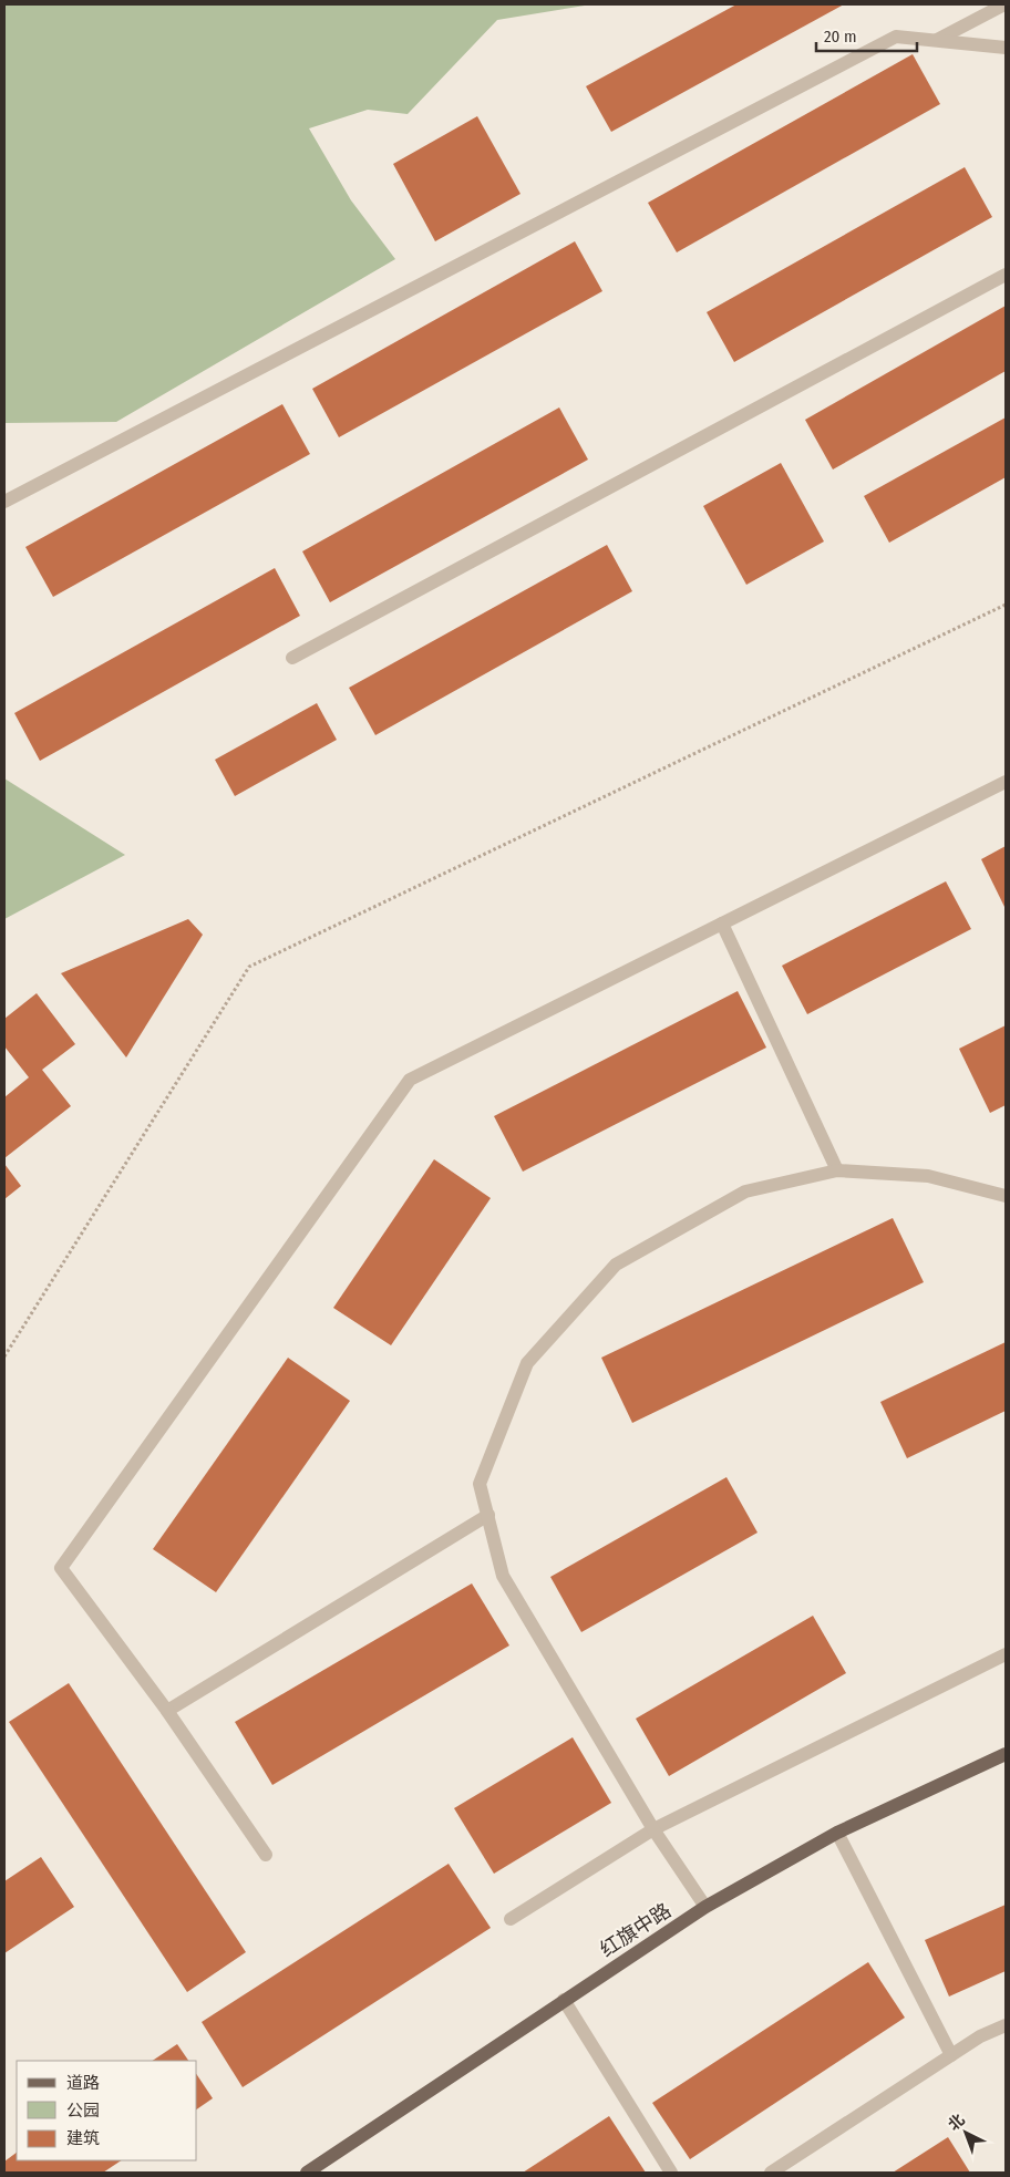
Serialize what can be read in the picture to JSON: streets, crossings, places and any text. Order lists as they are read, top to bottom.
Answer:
{
  "streets": {
    "main road": ["红旗中路"]
  },
  "legend": ["道路", "公园", "建筑"],
  "scale_bar": "20 m",
  "north": "top left"
}
